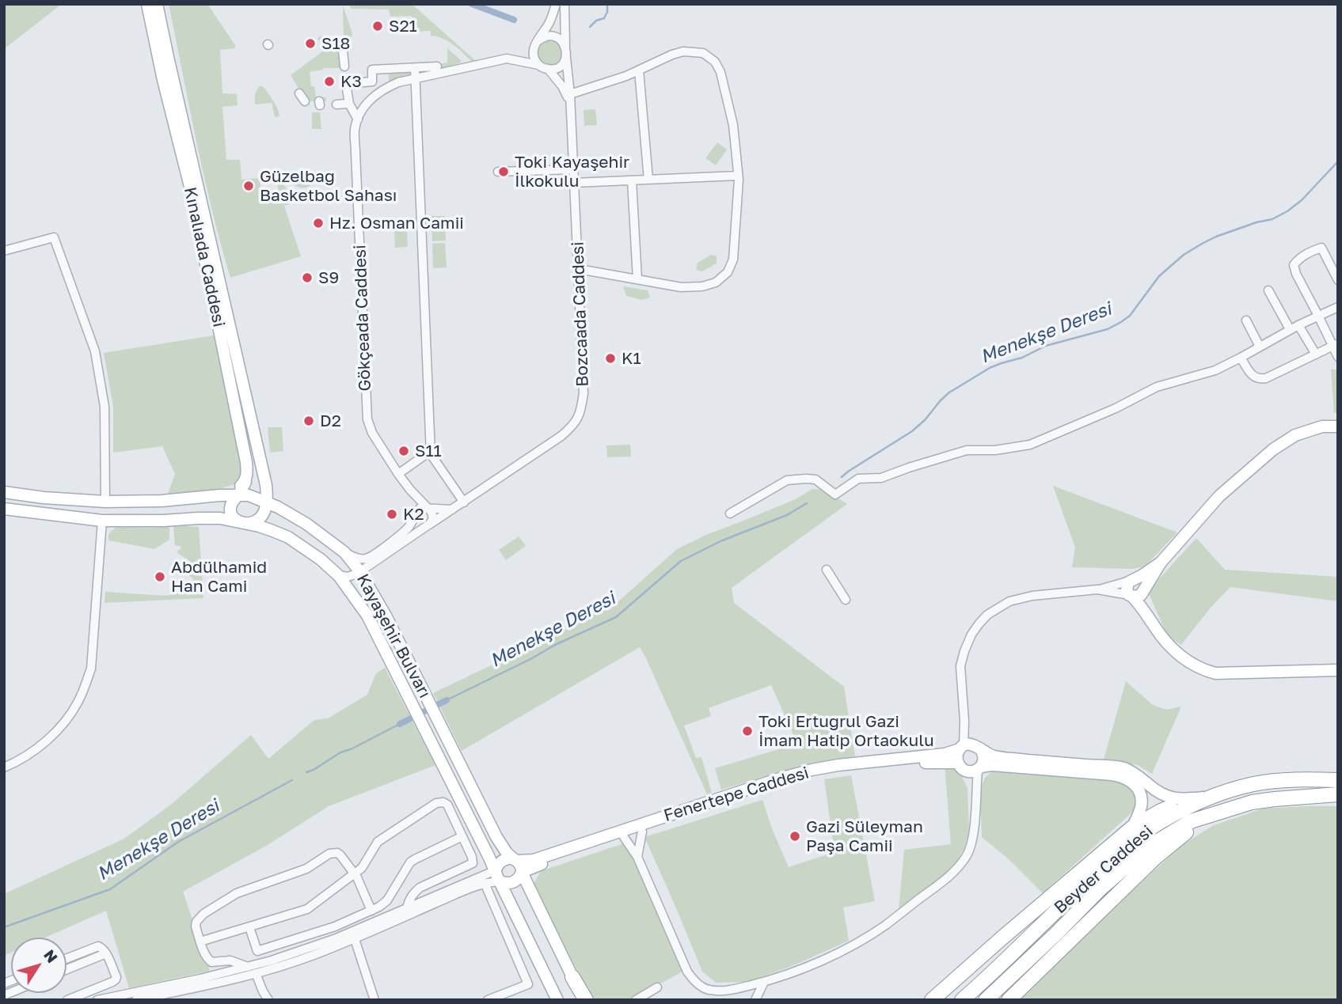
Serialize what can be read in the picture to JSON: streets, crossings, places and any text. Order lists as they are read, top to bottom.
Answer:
{
  "streets": {
    "highway": ["Beyder Caddesi"],
    "main road": ["Kınalıada Caddesi", "Kayaşehir Bulvarı", "Fenertepe Caddesi"],
    "street": ["Bozcaada Caddesi", "Gökçeada Caddesi"]
  },
  "crossings": [
    ["Kınalıada Caddesi", "Kayaşehir Bulvarı"],
    ["Bozcaada Caddesi", "Gökçeada Caddesi"],
    ["Bozcaada Caddesi", "Kayaşehir Bulvarı"],
    ["Kayaşehir Bulvarı", "Fenertepe Caddesi"]
  ],
  "water": ["Menekşe Deresi"],
  "places": [
    "S21",
    "S18",
    "K3",
    "Toki Kayaşehir İlkokulu",
    "Güzelbağ Basketbol Sahası",
    "Hz. Osman Camii",
    "S9",
    "K1",
    "D2",
    "S11",
    "K2",
    "Abdülhamid Han Cami",
    "Toki Ertuğrul Gazi İmam Hatip Ortaokulu",
    "Gazi Süleyman Paşa Camii"
  ],
  "north": "top right"
}
